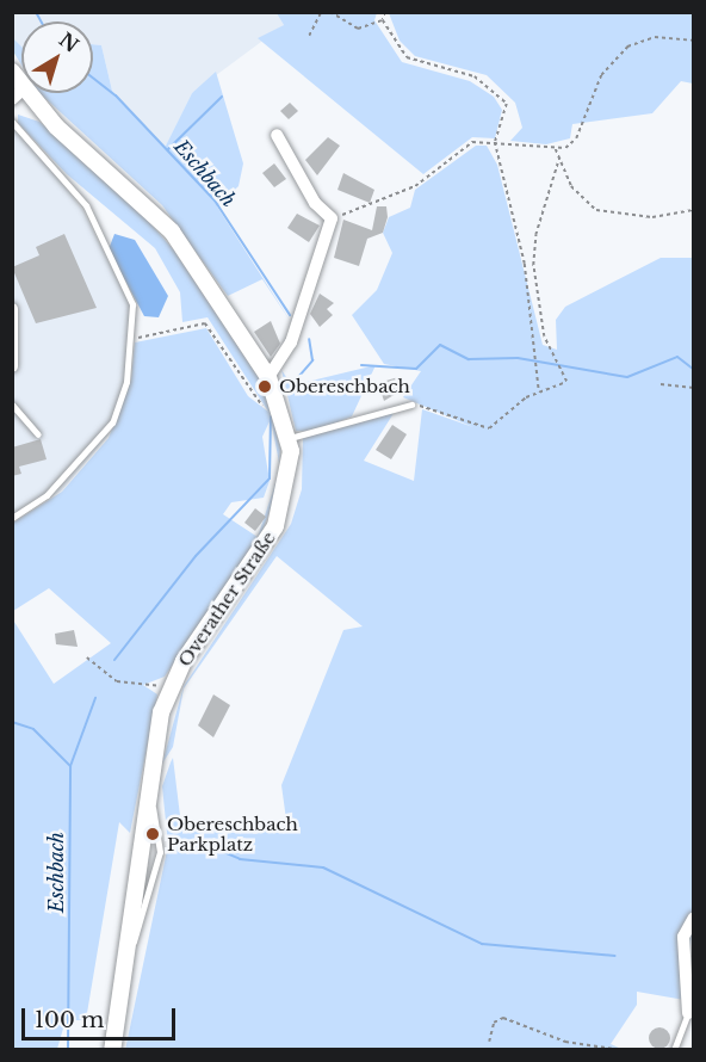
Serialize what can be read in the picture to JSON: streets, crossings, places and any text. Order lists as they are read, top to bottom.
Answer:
{
  "streets": {
    "main road": ["Overather Straße"]
  },
  "water": ["Eschbach"],
  "places": ["Obereschbach", "Obereschbach Parkplatz"],
  "scale_bar": "100 m",
  "north": "top right"
}
